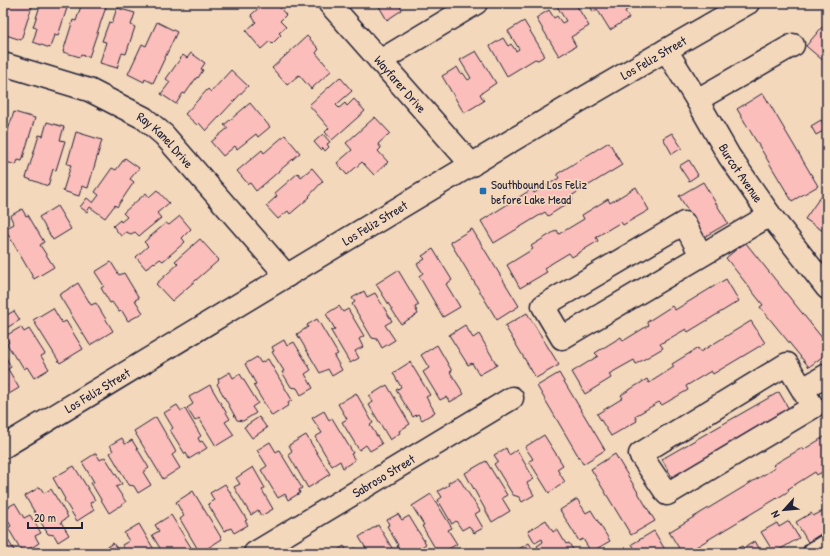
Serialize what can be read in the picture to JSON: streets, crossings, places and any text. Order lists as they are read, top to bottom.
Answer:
{
  "streets": {
    "street": [
      "Los Feliz Street",
      "Wayfarer Drive",
      "Ray Kanel Drive",
      "Burcot Avenue",
      "Sabroso Street"
    ]
  },
  "crossings": [
    ["Los Feliz Street", "Wayfarer Drive"],
    ["Los Feliz Street", "Ray Kanel Drive"],
    ["Los Feliz Street", "Burcot Avenue"]
  ],
  "places": {
    "transit": ["Southbound Los Feliz before Lake Mead"]
  },
  "scale_bar": "20 m",
  "north": "bottom left"
}
